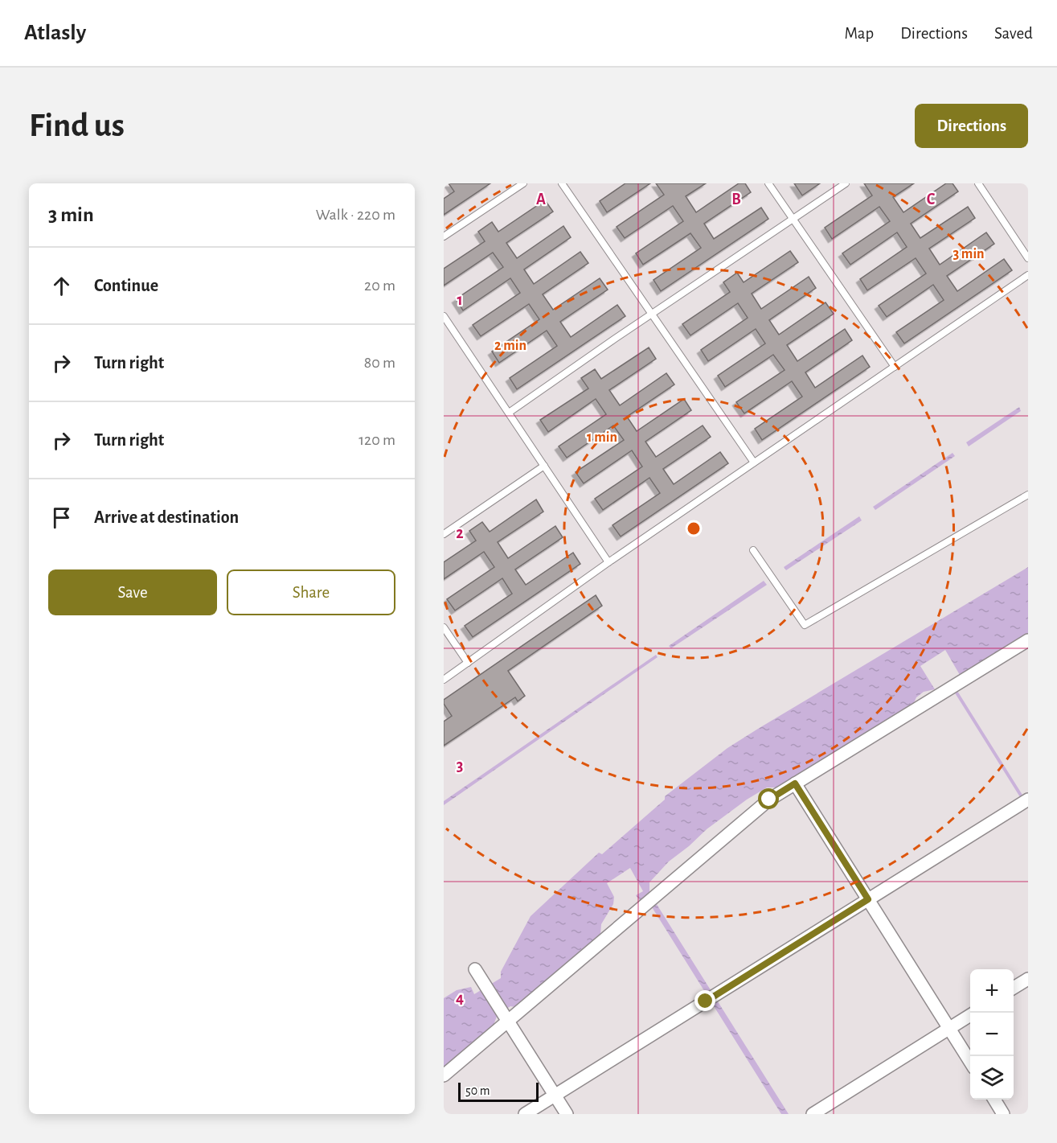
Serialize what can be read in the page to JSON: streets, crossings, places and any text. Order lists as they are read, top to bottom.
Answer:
{
  "scale_bar": "50 m",
  "page": {
    "header": "Atlasly",
    "nav": ["Map", "Directions", "Saved"],
    "buttons": [
      "Directions",
      ["Save", "Share"]
    ],
    "title": "Find us",
    "heading": ["3 min", "Walk · 220 m"],
    "list": [
      ["Continue", "20 m"],
      ["Turn right", "80 m"],
      ["Turn right", "120 m"],
      "Arrive at destination"
    ],
    "map_buttons": ["+", "−"],
    "scale": "50 m"
  },
  "grid": {
    "columns": ["A", "B", "C"],
    "rows": [
      "1",
      "2",
      "3",
      "4"
    ]
  },
  "rings": ["3 min", "2 min", "1 min"]
}
